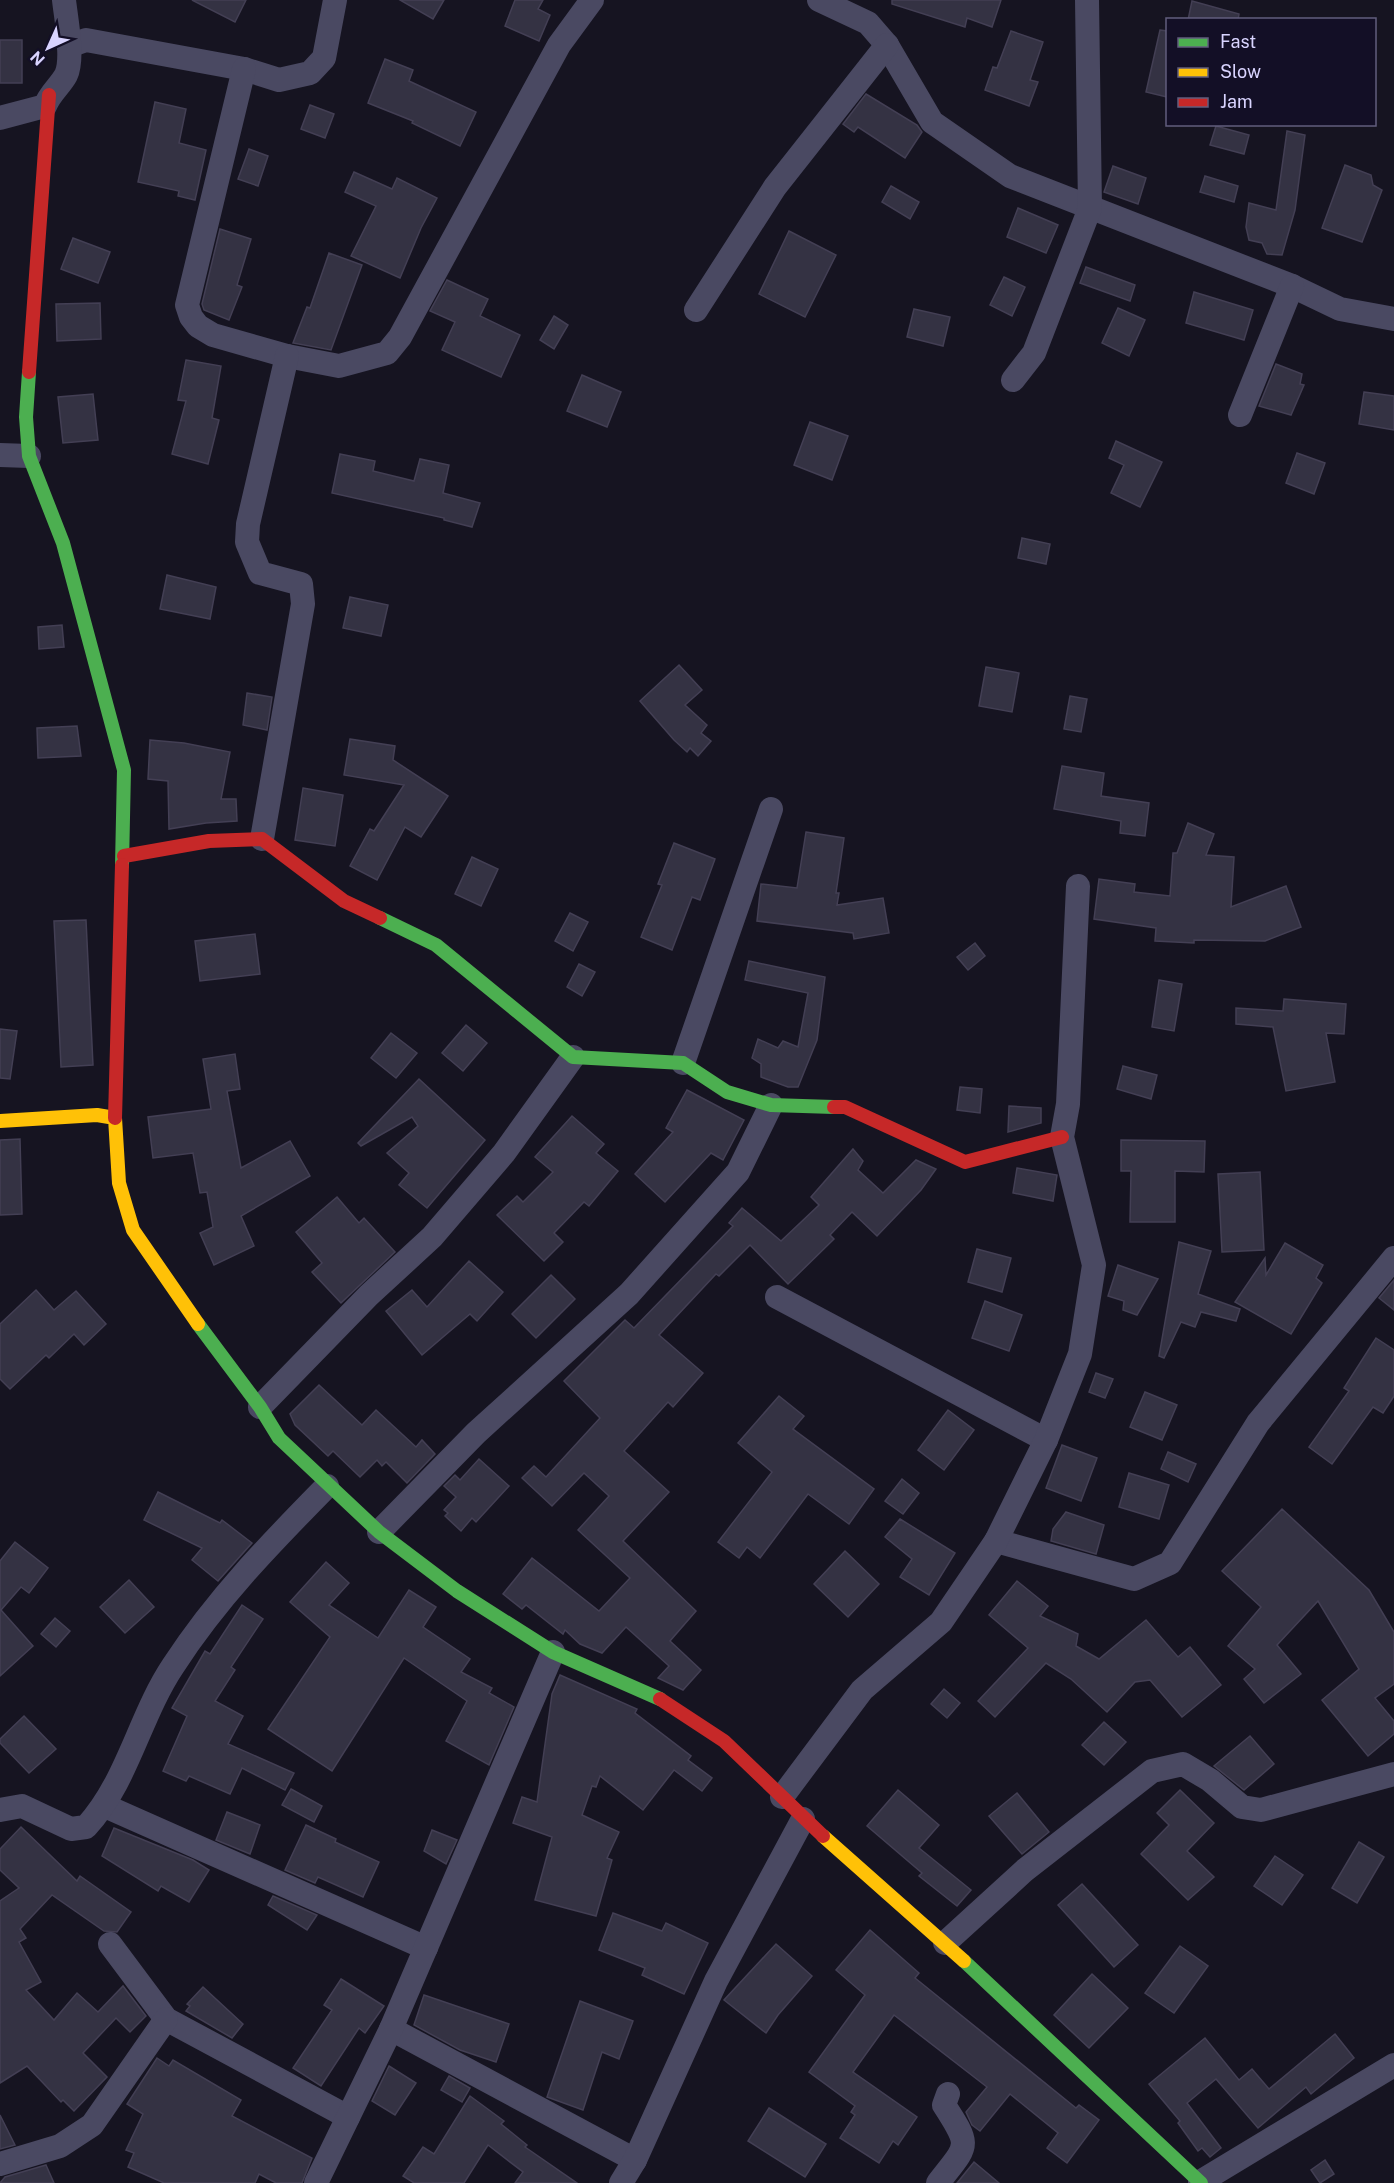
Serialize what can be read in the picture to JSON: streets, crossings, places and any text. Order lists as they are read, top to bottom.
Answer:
{
  "legend": ["Fast", "Slow", "Jam"],
  "north": "bottom left"
}
